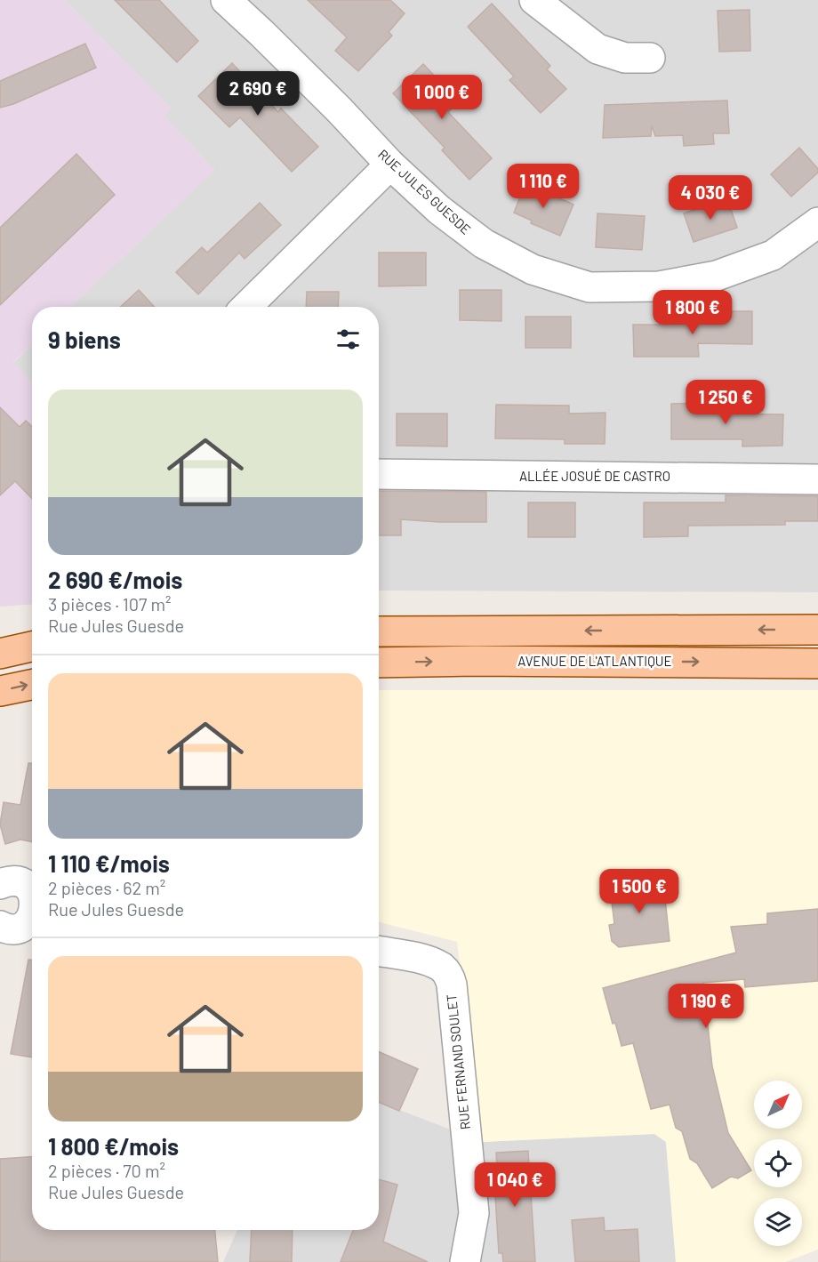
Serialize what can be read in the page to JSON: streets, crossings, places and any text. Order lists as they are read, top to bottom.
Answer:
{
  "streets": {
    "main road": ["AVENUE DE L'ATLANTIQUE"],
    "street": ["RUE JULES GUESDE", "ALLÉE JOSUÉ DE CASTRO", "RUE FERNAND SOULET"]
  },
  "north": "top right",
  "page": {
    "price": [
      "2 690 €",
      "1 000 €",
      "1 110 €",
      "4 030 €",
      "1 800 €",
      "1 250 €",
      "1 500 €",
      "1 190 €",
      "1 040 €"
    ],
    "heading": "9 biens",
    "list": [
      {
        "name": "2 690 €/mois",
        "note": "3 pièces · 107 m² · Rue Jules Guesde"
      },
      {
        "name": "1 110 €/mois",
        "note": "2 pièces · 62 m² · Rue Jules Guesde"
      },
      {
        "name": "1 800 €/mois",
        "note": "2 pièces · 70 m² · Rue Jules Guesde"
      }
    ]
  }
}
